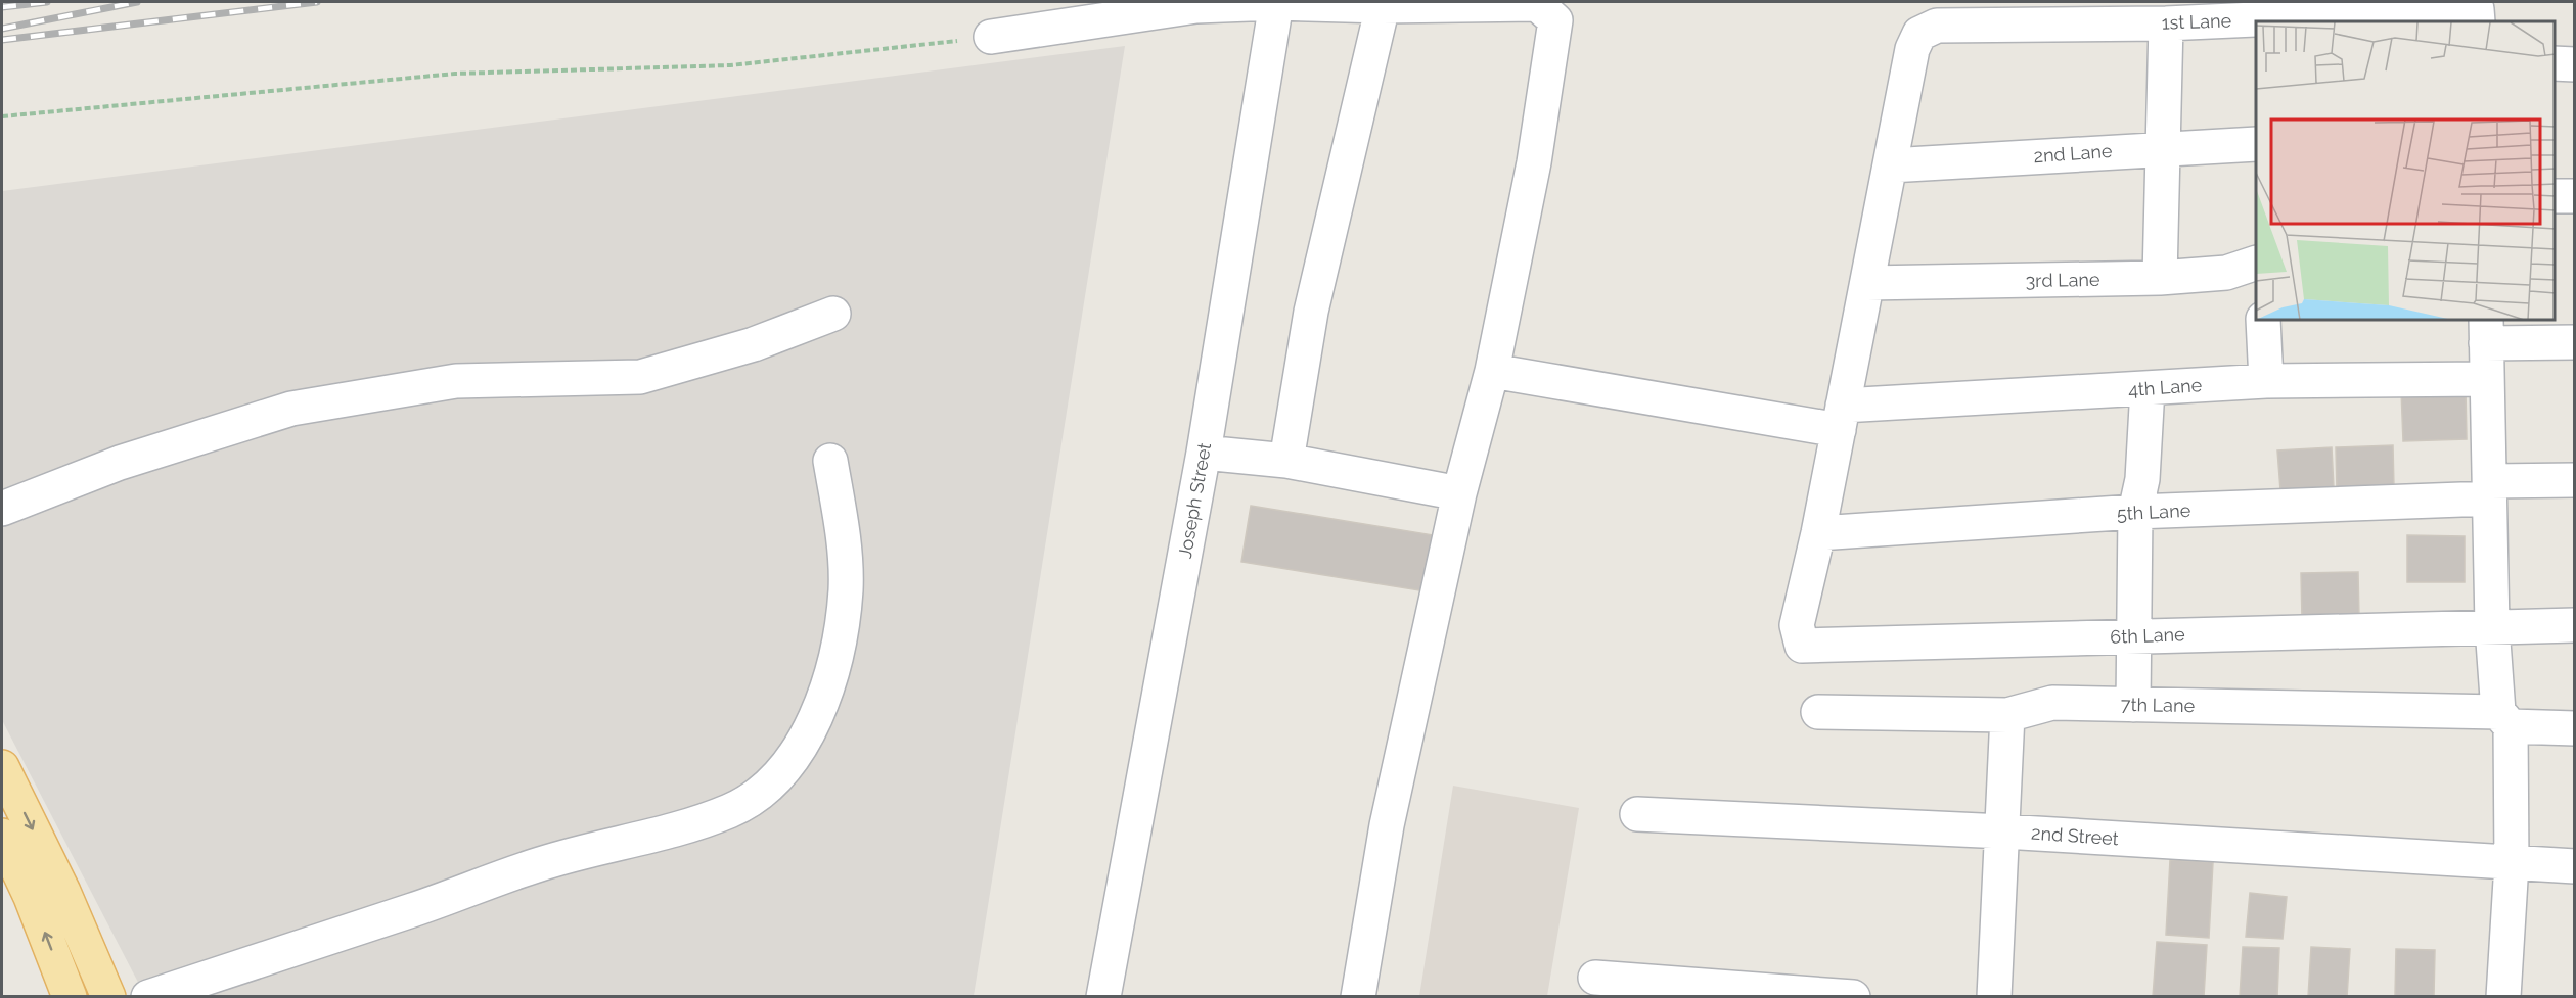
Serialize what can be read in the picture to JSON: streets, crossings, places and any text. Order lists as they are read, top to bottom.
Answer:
{
  "streets": {
    "street": [
      "1st Lane",
      "2nd Lane",
      "3rd Lane",
      "4th Lane",
      "Joseph Street",
      "5th Lane",
      "6th Lane",
      "7th Lane",
      "2nd Street"
    ]
  },
  "crossings": [
    ["1st Lane", "2nd Lane"],
    ["5th Lane", "6th Lane"]
  ]
}
